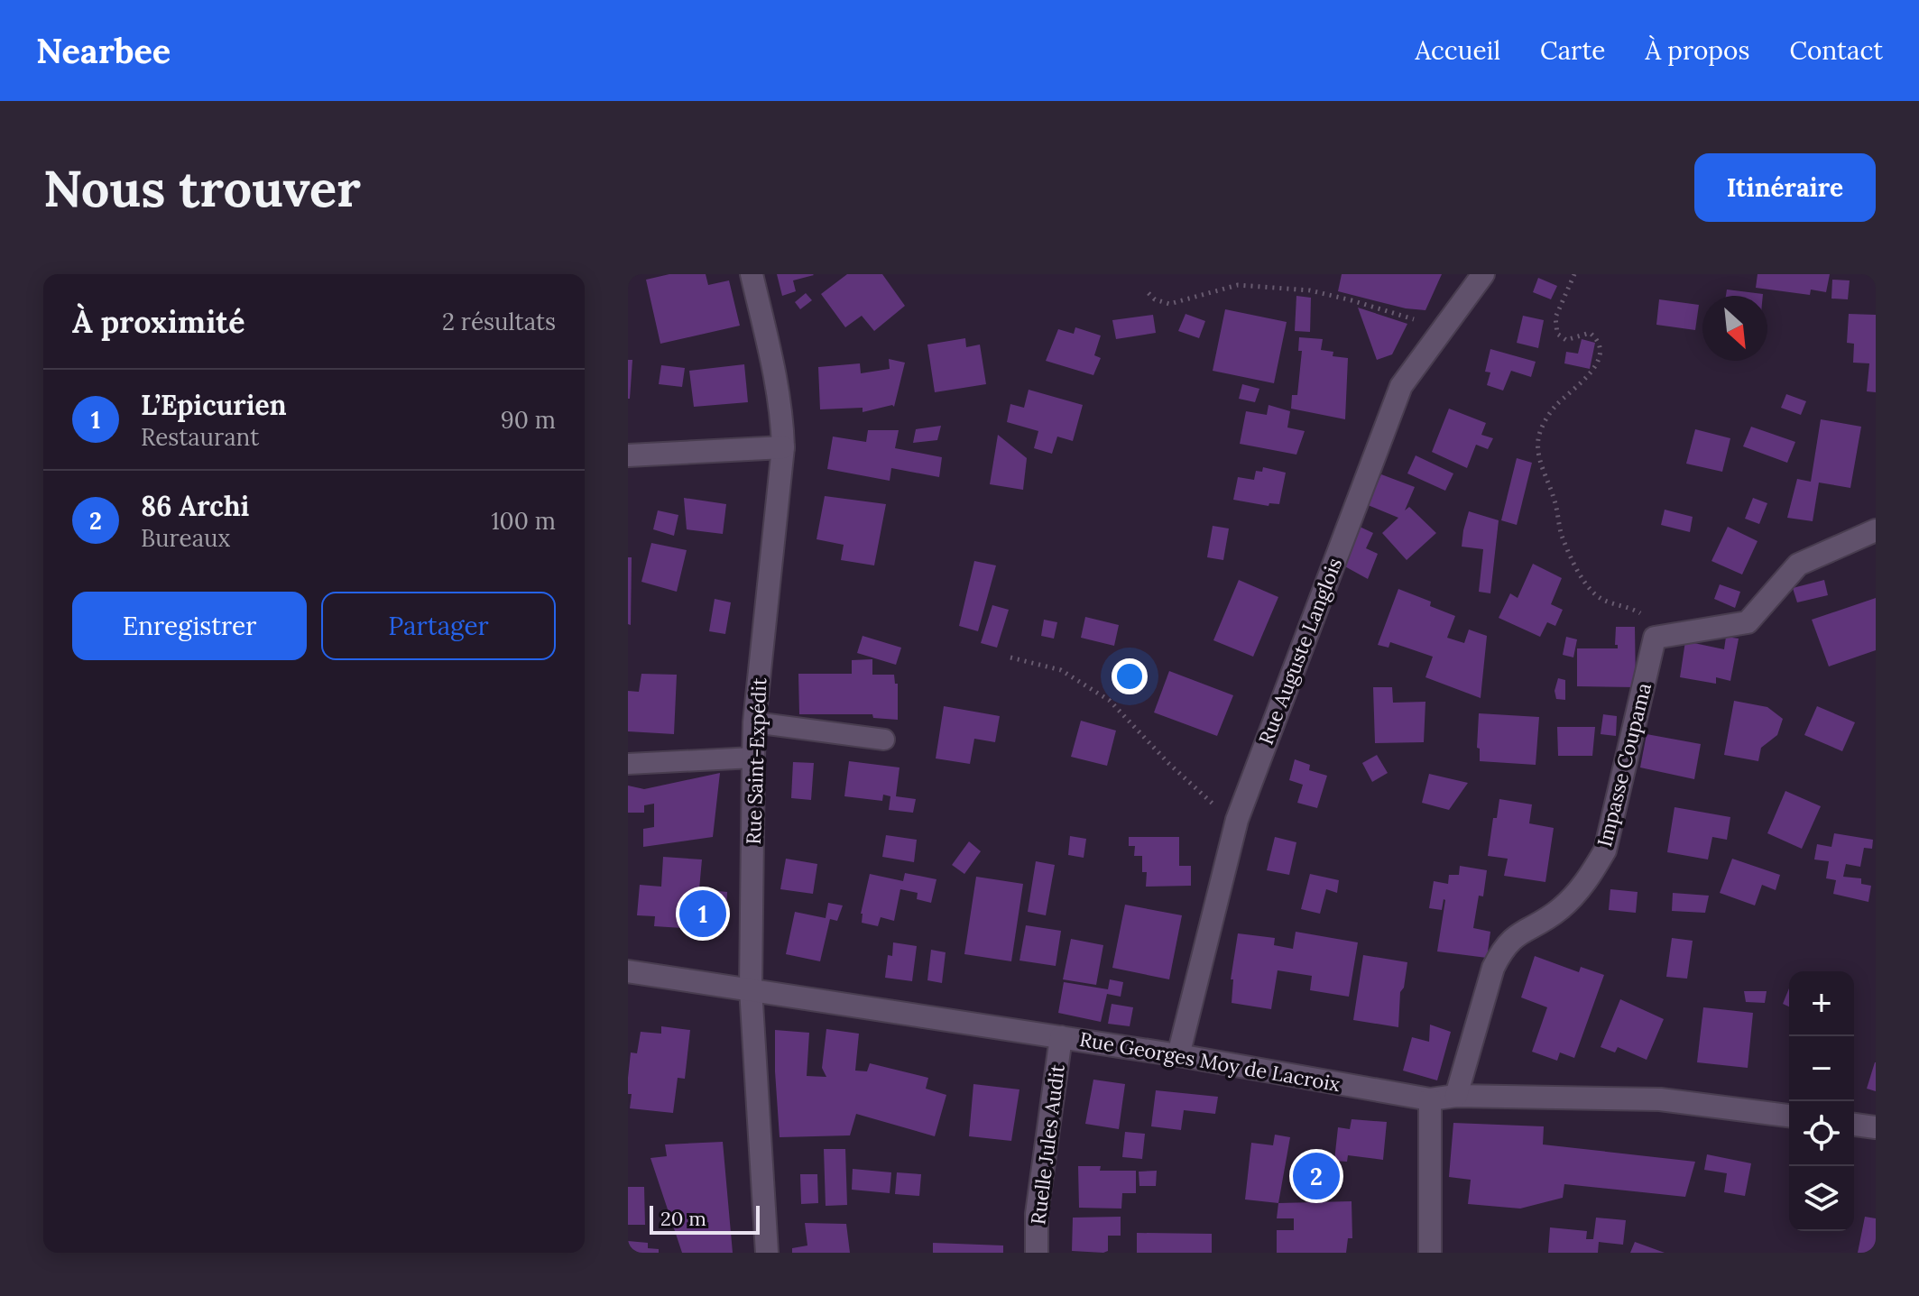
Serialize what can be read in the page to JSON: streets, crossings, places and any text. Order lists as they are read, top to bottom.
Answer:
{
  "streets": {
    "street": [
      "Rue Auguste Langlois",
      "Rue Saint-Expédit",
      "Impasse Coupama",
      "Rue Georges Moy de Lacroix",
      "Ruelle Jules Audit"
    ]
  },
  "crossings": [
    ["Rue Auguste Langlois", "Rue Georges Moy de Lacroix"],
    ["Rue Saint-Expédit", "Rue Georges Moy de Lacroix"],
    ["Impasse Coupama", "Rue Georges Moy de Lacroix"],
    ["Rue Georges Moy de Lacroix", "Ruelle Jules Audit"]
  ],
  "scale_bar": "20 m",
  "north": "bottom right",
  "page": {
    "header": "Nearbee",
    "nav": [
      "Accueil",
      "Carte",
      "À propos",
      "Contact"
    ],
    "buttons": [
      "Itinéraire",
      ["Enregistrer", "Partager"]
    ],
    "title": "Nous trouver",
    "heading": ["À proximité", "2 résultats"],
    "list": [
      {
        "mark": "1",
        "name": "L’Epicurien",
        "note": "Restaurant",
        "value": "90 m"
      },
      {
        "mark": "2",
        "name": "86 Archi",
        "note": "Bureaux",
        "value": "100 m"
      }
    ],
    "pins": ["1", "2"],
    "map_buttons": ["+", "−"],
    "scale": "20 m"
  }
}
